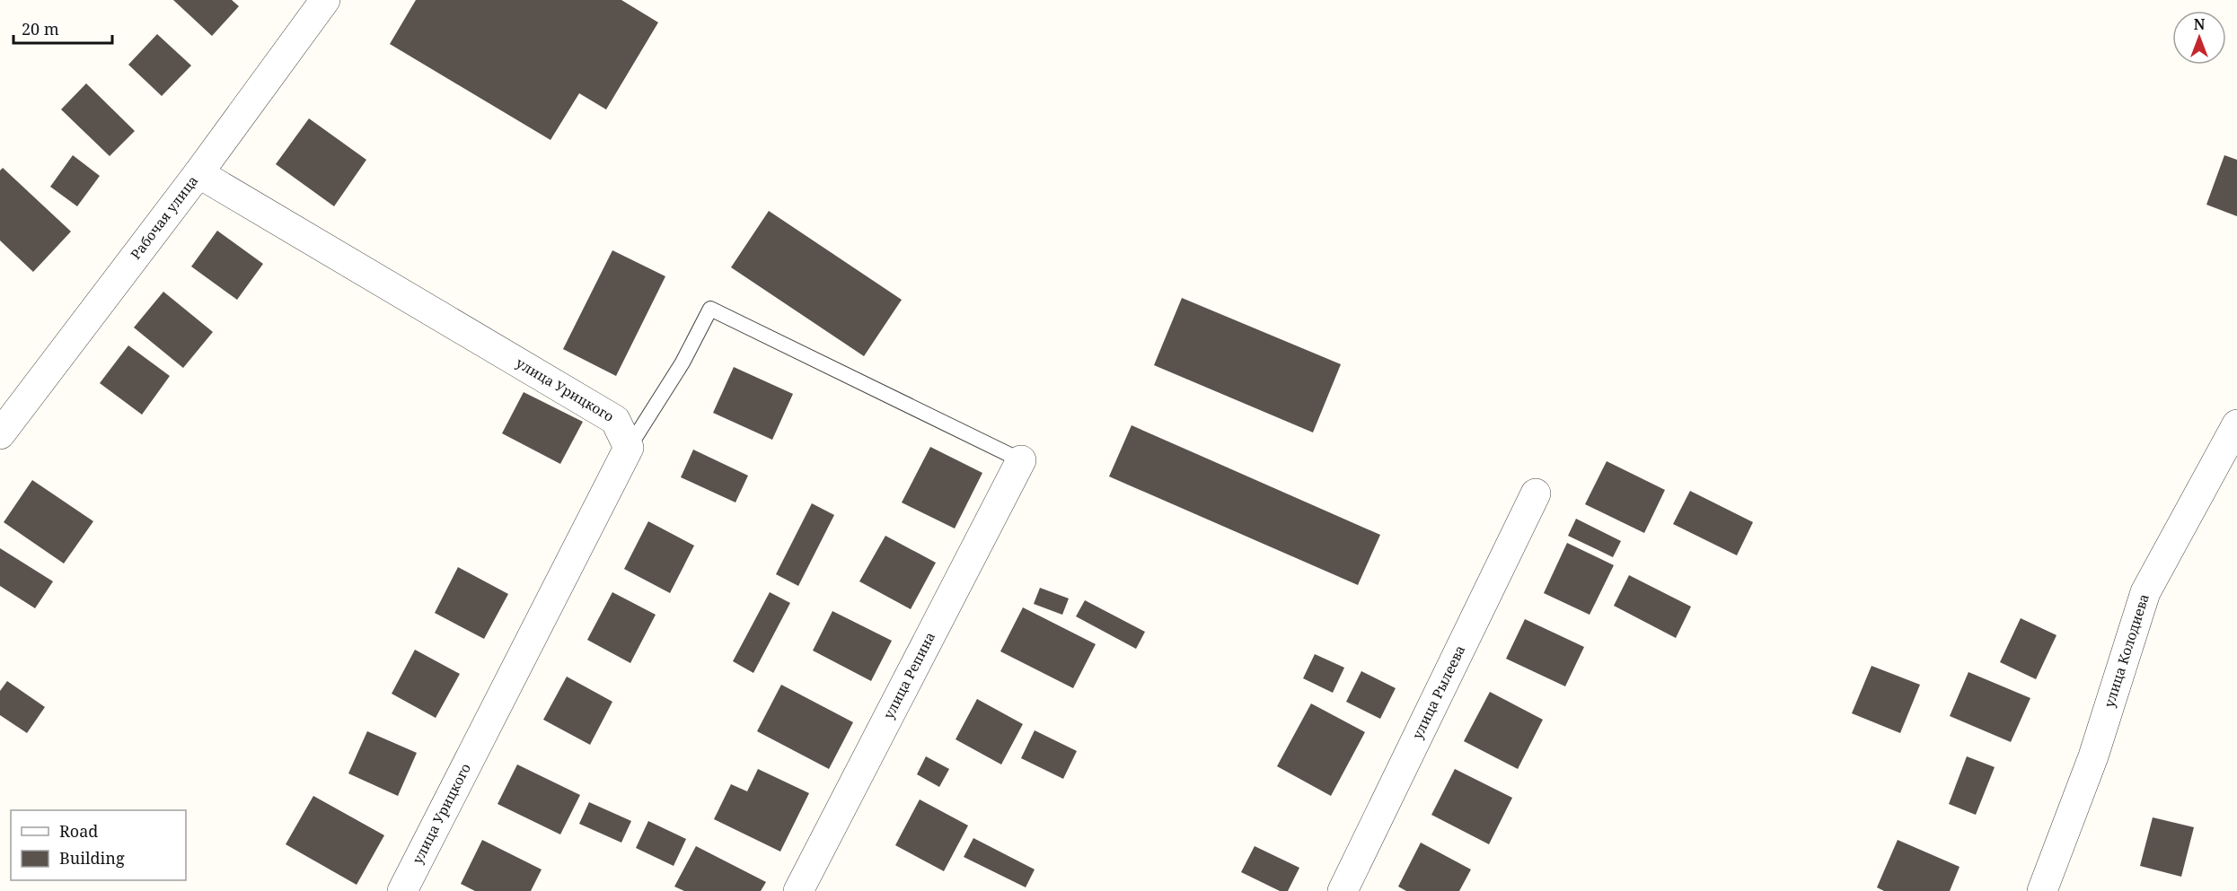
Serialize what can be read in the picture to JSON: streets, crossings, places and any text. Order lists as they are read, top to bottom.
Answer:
{
  "streets": {
    "street": [
      "Рабочая улица",
      "улица Урицкого",
      "улица Колодиева",
      "улица Репина",
      "улица Рылеева"
    ]
  },
  "crossings": [
    ["Рабочая улица", "улица Урицкого"]
  ],
  "legend": ["Road", "Building"],
  "scale_bar": "20 m",
  "north": "top"
}
